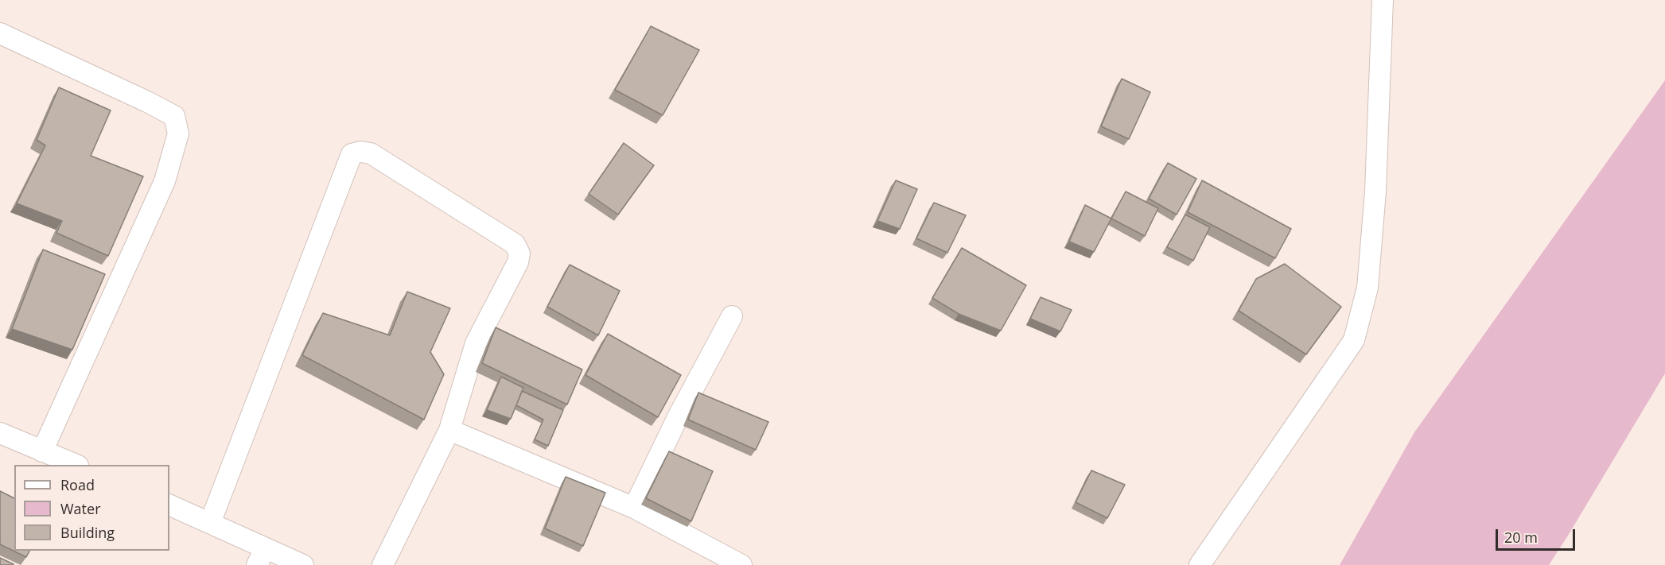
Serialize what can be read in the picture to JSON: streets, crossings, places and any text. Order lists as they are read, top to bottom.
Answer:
{
  "legend": ["Road", "Water", "Building"],
  "scale_bar": "20 m"
}
